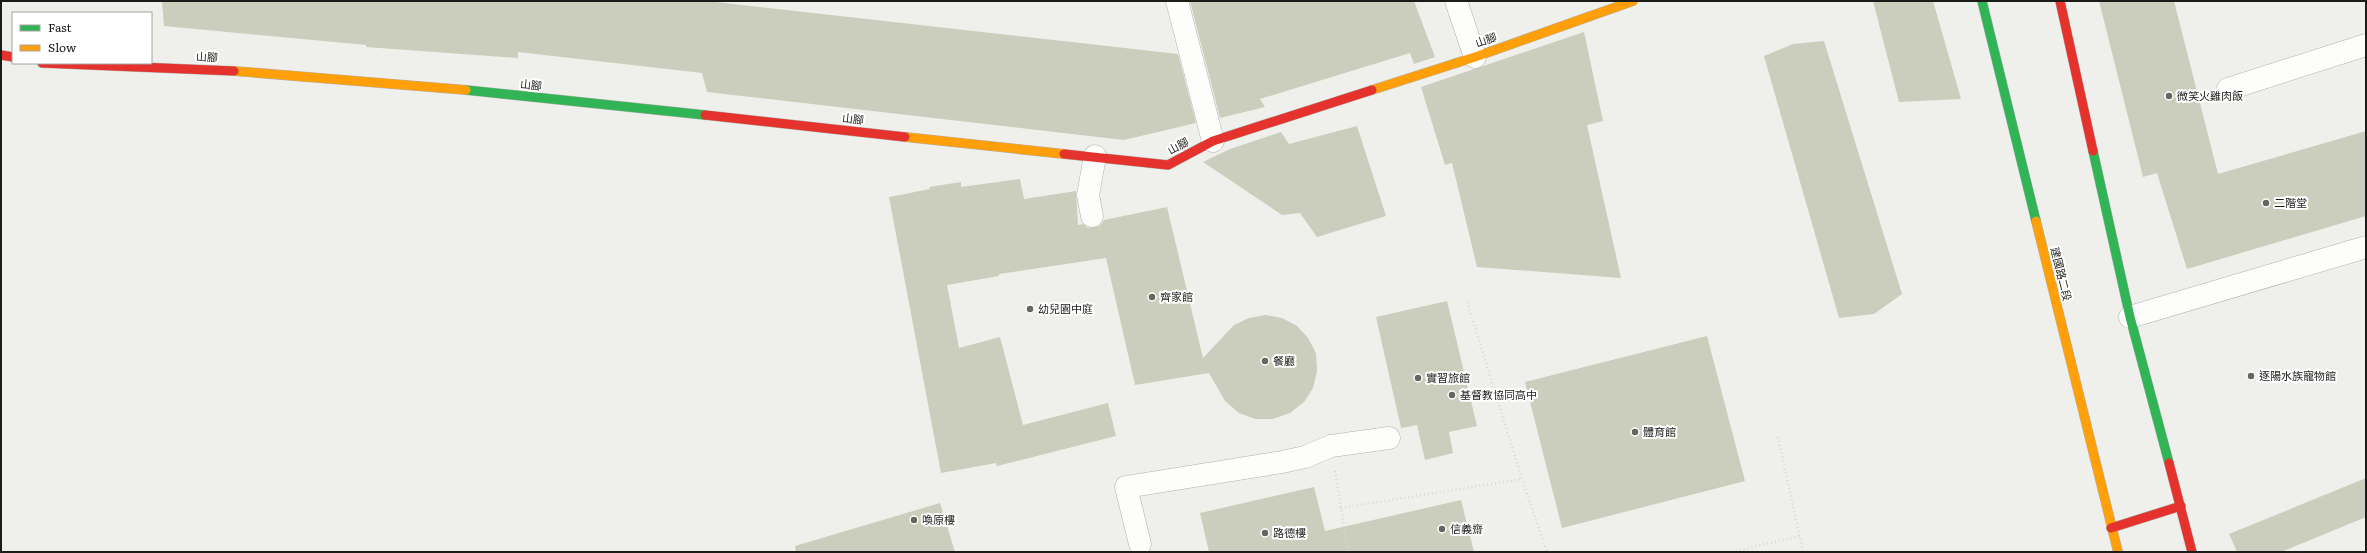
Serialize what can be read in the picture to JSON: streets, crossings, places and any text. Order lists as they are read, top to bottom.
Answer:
{
  "streets": {
    "street": ["山腳", "建國路二段"]
  },
  "places": [
    "微笑火雞肉飯",
    "二階堂",
    "齊家館",
    "幼兒園中庭",
    "餐廳",
    "逐陽水族寵物館",
    "實習旅館",
    "基督教協同高中",
    "體育館",
    "喚原樓",
    "信義齋",
    "路德樓"
  ],
  "legend": ["Fast", "Slow"]
}
